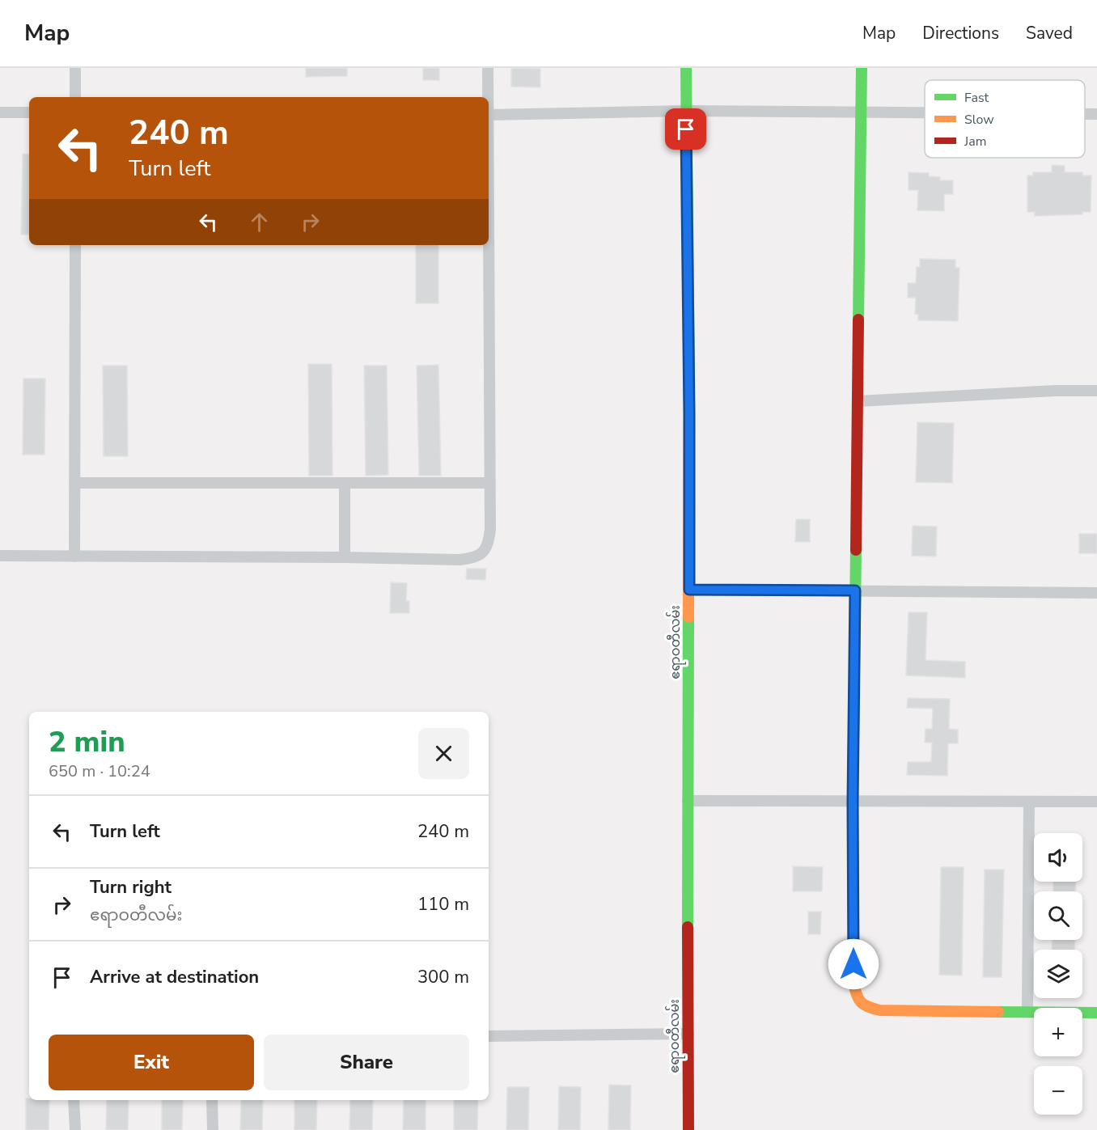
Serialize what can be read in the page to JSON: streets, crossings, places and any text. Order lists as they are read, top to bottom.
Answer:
{
  "streets": {
    "street": ["ဧရာဝတီလမ်း"]
  },
  "legend": ["Fast", "Slow", "Jam"],
  "page": {
    "header": "Map",
    "nav": ["Map", "Directions", "Saved"],
    "turn": ["240 m", "Turn left"],
    "heading": ["2 min", "650 m · 10:24"],
    "list": [
      {
        "name": "Turn left",
        "value": "240 m"
      },
      {
        "name": "Turn right",
        "note": "ဧရာဝတီလမ်း",
        "value": "110 m"
      },
      {
        "name": "Arrive at destination",
        "value": "300 m"
      }
    ],
    "map_buttons": ["+", "−"],
    "buttons": ["Exit", "Share"]
  }
}
